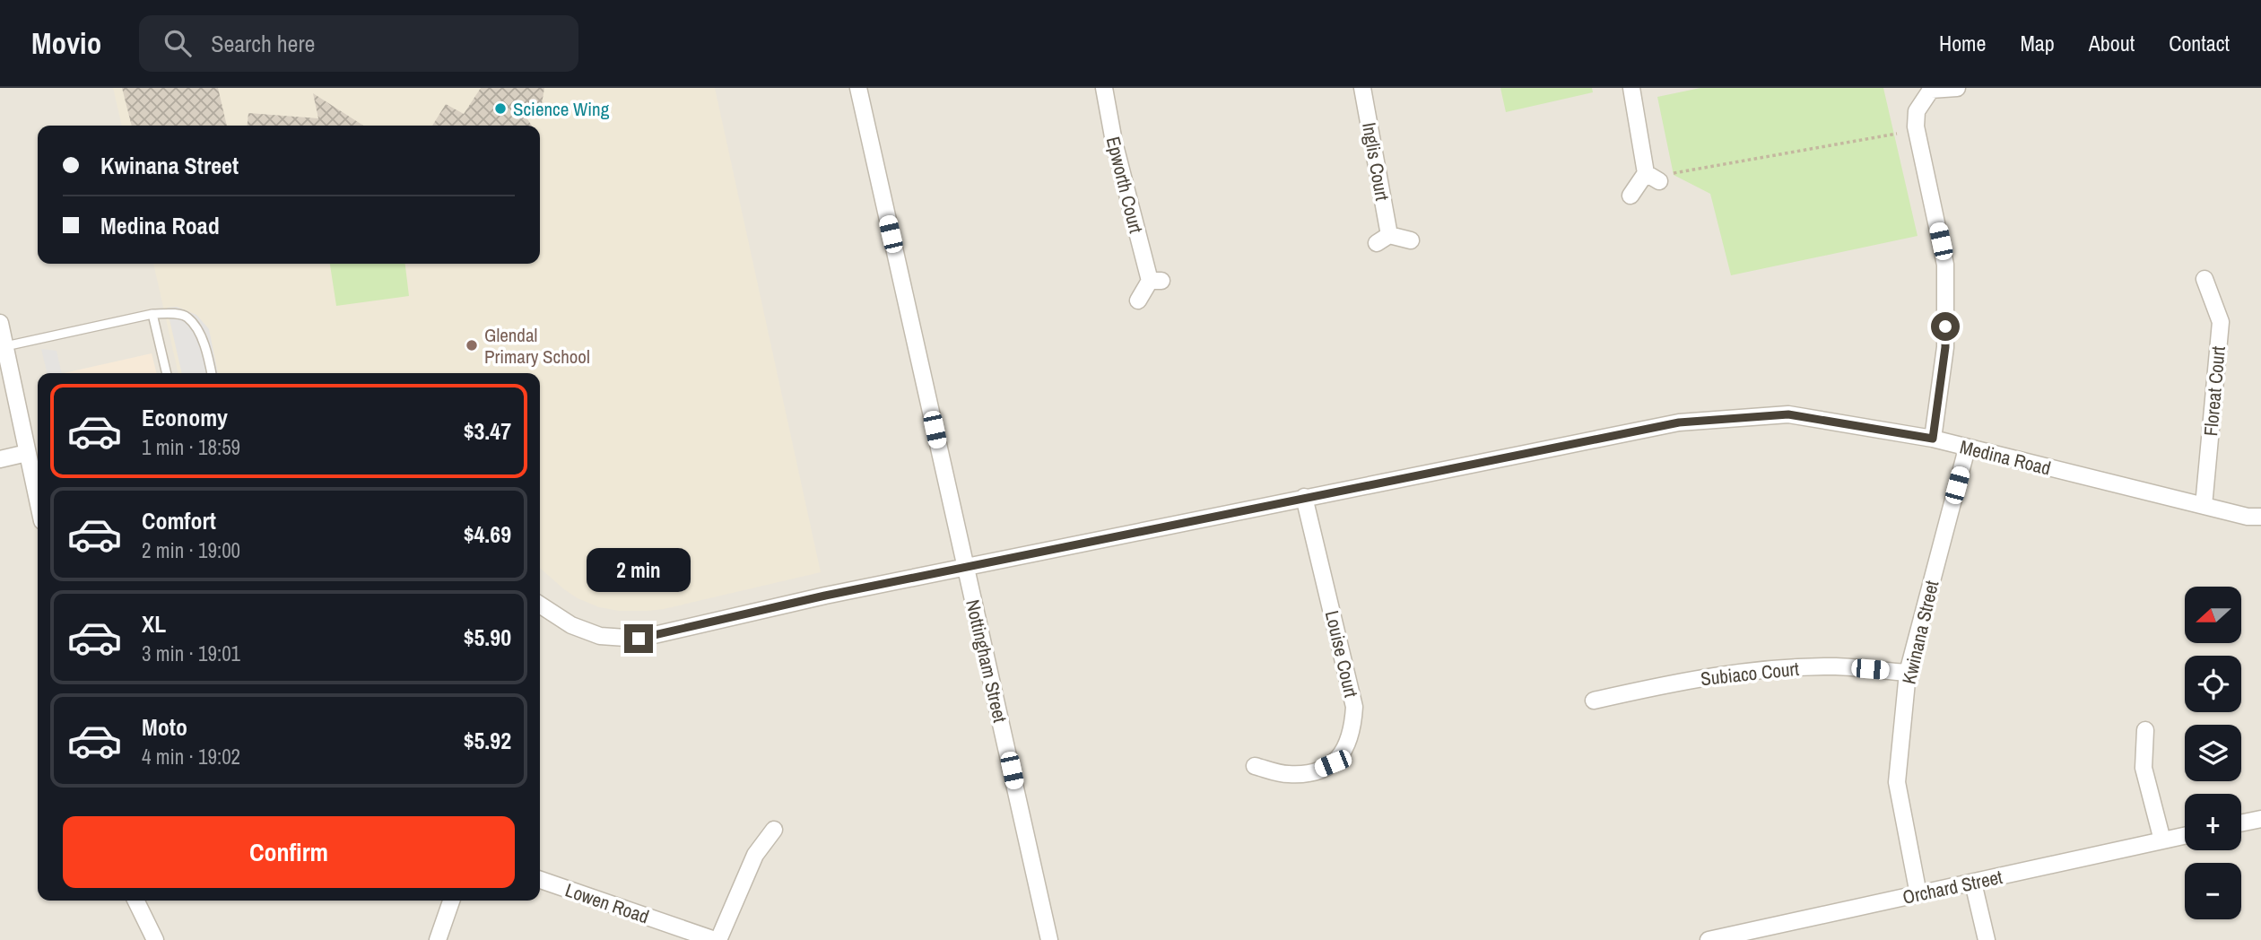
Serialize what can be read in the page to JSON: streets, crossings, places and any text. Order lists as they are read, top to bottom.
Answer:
{
  "streets": {
    "street": [
      "Inglis Court",
      "Epworth Court",
      "Floreat Court",
      "Medina Road",
      "Kwinana Street",
      "Louise Court",
      "Nottingham Street",
      "Subiaco Court",
      "Orchard Street",
      "Lowen Road"
    ]
  },
  "crossings": [
    ["Floreat Court", "Medina Road"],
    ["Medina Road", "Kwinana Street"],
    ["Medina Road", "Louise Court"],
    ["Medina Road", "Nottingham Street"],
    ["Kwinana Street", "Subiaco Court"],
    ["Kwinana Street", "Orchard Street"]
  ],
  "places": ["Science Wing", "Glendal Primary School"],
  "north": "left",
  "page": {
    "header": "Movio",
    "search": "Search here",
    "nav": [
      "Home",
      "Map",
      "About",
      "Contact"
    ],
    "banner": ["Kwinana Street", "Medina Road"],
    "list": [
      {
        "name": "Economy",
        "note": "1 min · 18:59",
        "value": "$3.47"
      },
      {
        "name": "Comfort",
        "note": "2 min · 19:00",
        "value": "$4.69"
      },
      {
        "name": "XL",
        "note": "3 min · 19:01",
        "value": "$5.90"
      },
      {
        "name": "Moto",
        "note": "4 min · 19:02",
        "value": "$5.92"
      }
    ],
    "bubble": "2 min",
    "map_buttons": ["+", "−"],
    "buttons": "Confirm"
  }
}
